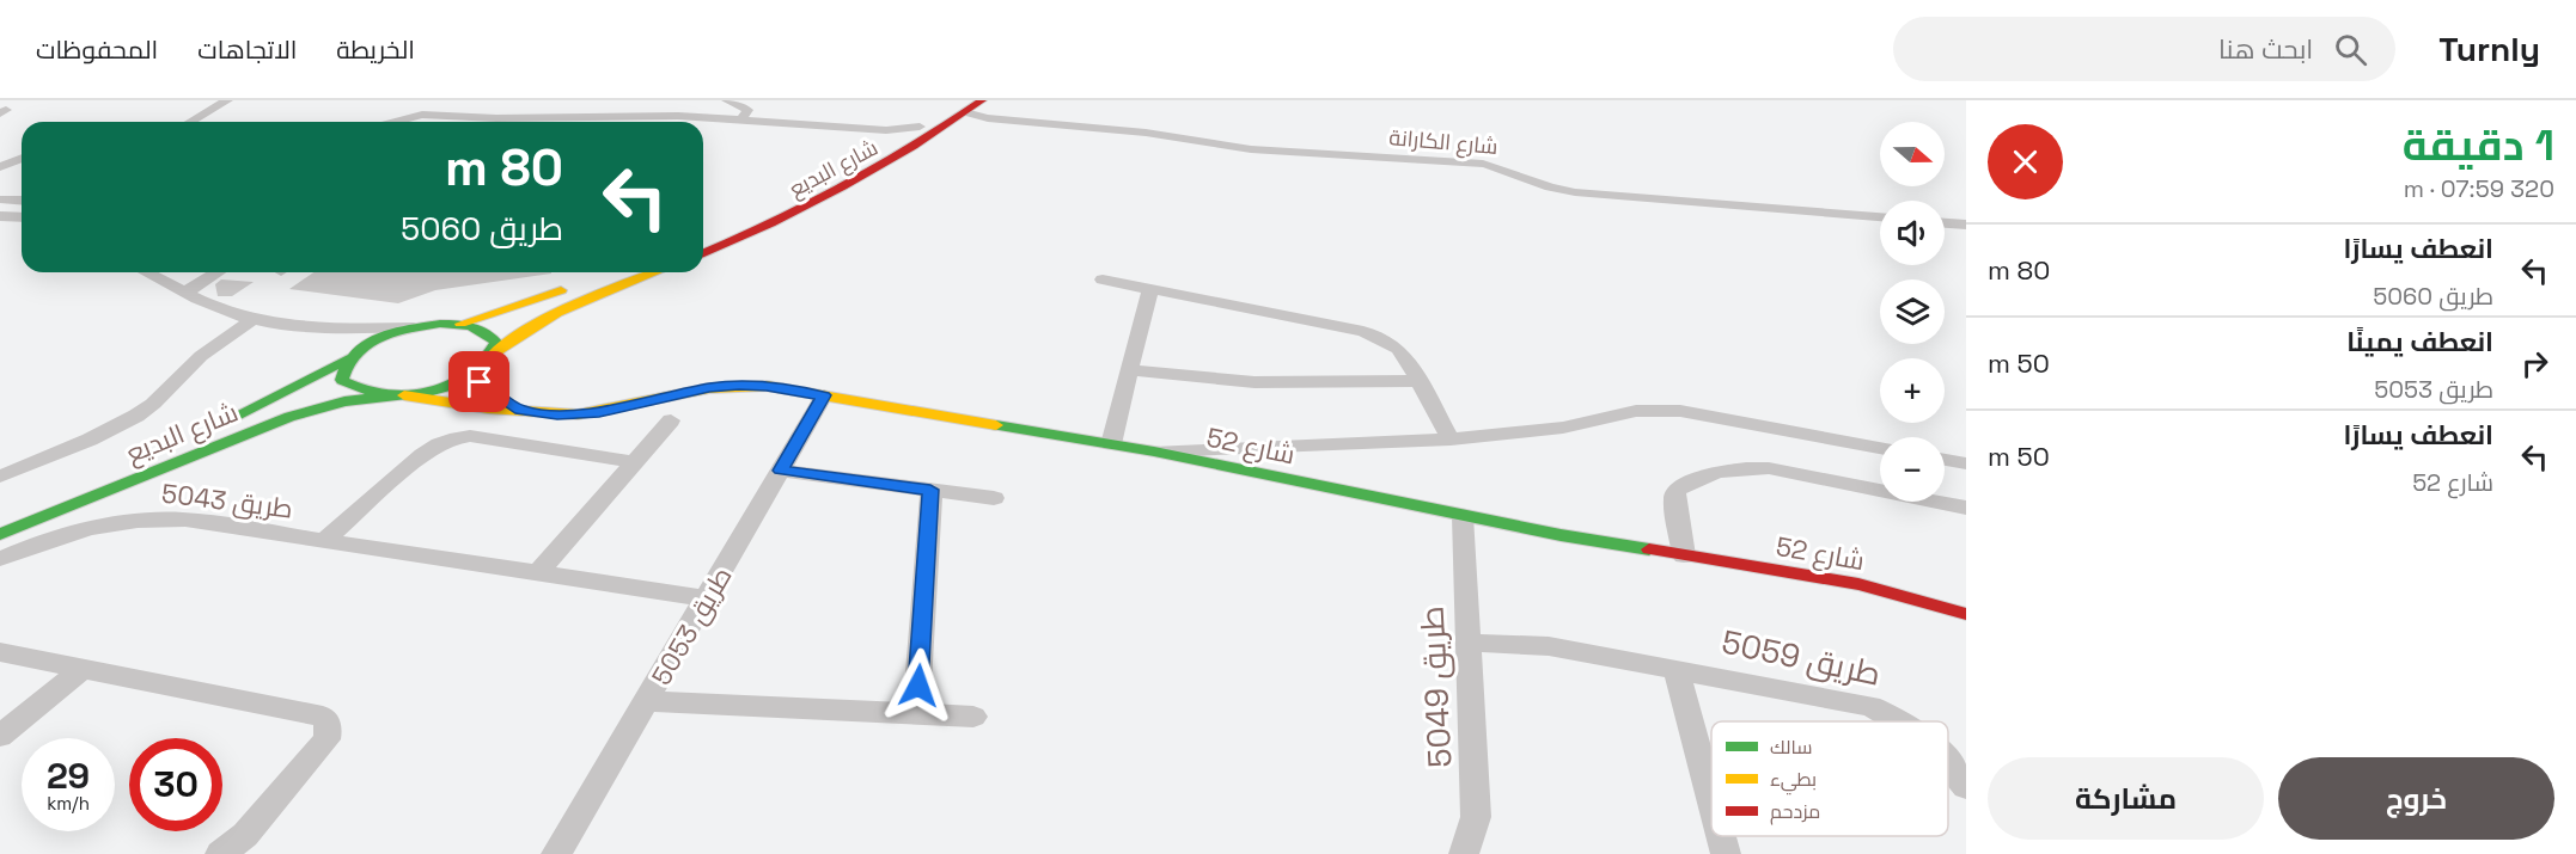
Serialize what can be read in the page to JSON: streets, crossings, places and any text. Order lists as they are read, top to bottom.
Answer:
{
  "streets": {
    "main road": ["شارع البديع", "شارع 52"],
    "street": [
      "شارع الكارانة",
      "طريق 5043",
      "طريق 5053",
      "طريق 5059",
      "طريق 5049"
    ]
  },
  "crossings": [
    ["شارع الكارانة", "شارع البديع"],
    ["شارع البديع", "شارع 52"],
    ["شارع 52", "طريق 5053"],
    ["شارع 52", "طريق 5049"],
    ["طريق 5043", "طريق 5053"],
    ["طريق 5059", "طريق 5049"]
  ],
  "legend": ["سالك", "بطيء", "مزدحم"],
  "north": "right",
  "page": {
    "header": "Turnly",
    "search": "ابحث هنا",
    "nav": ["الخريطة", "الاتجاهات", "المحفوظات"],
    "heading": ["1 دقيقة", "320 m · 07:59"],
    "map_buttons": ["+", "−"],
    "turn": ["80 m", "طريق 5060"],
    "list": [
      {
        "name": "انعطف يسارًا",
        "note": "طريق 5060",
        "value": "80 m"
      },
      {
        "name": "انعطف يمينًا",
        "note": "طريق 5053",
        "value": "50 m"
      },
      {
        "name": "انعطف يسارًا",
        "note": "شارع 52",
        "value": "50 m"
      }
    ],
    "speed": "29 km/h",
    "limit": "30",
    "buttons": ["خروج", "مشاركة"]
  }
}
